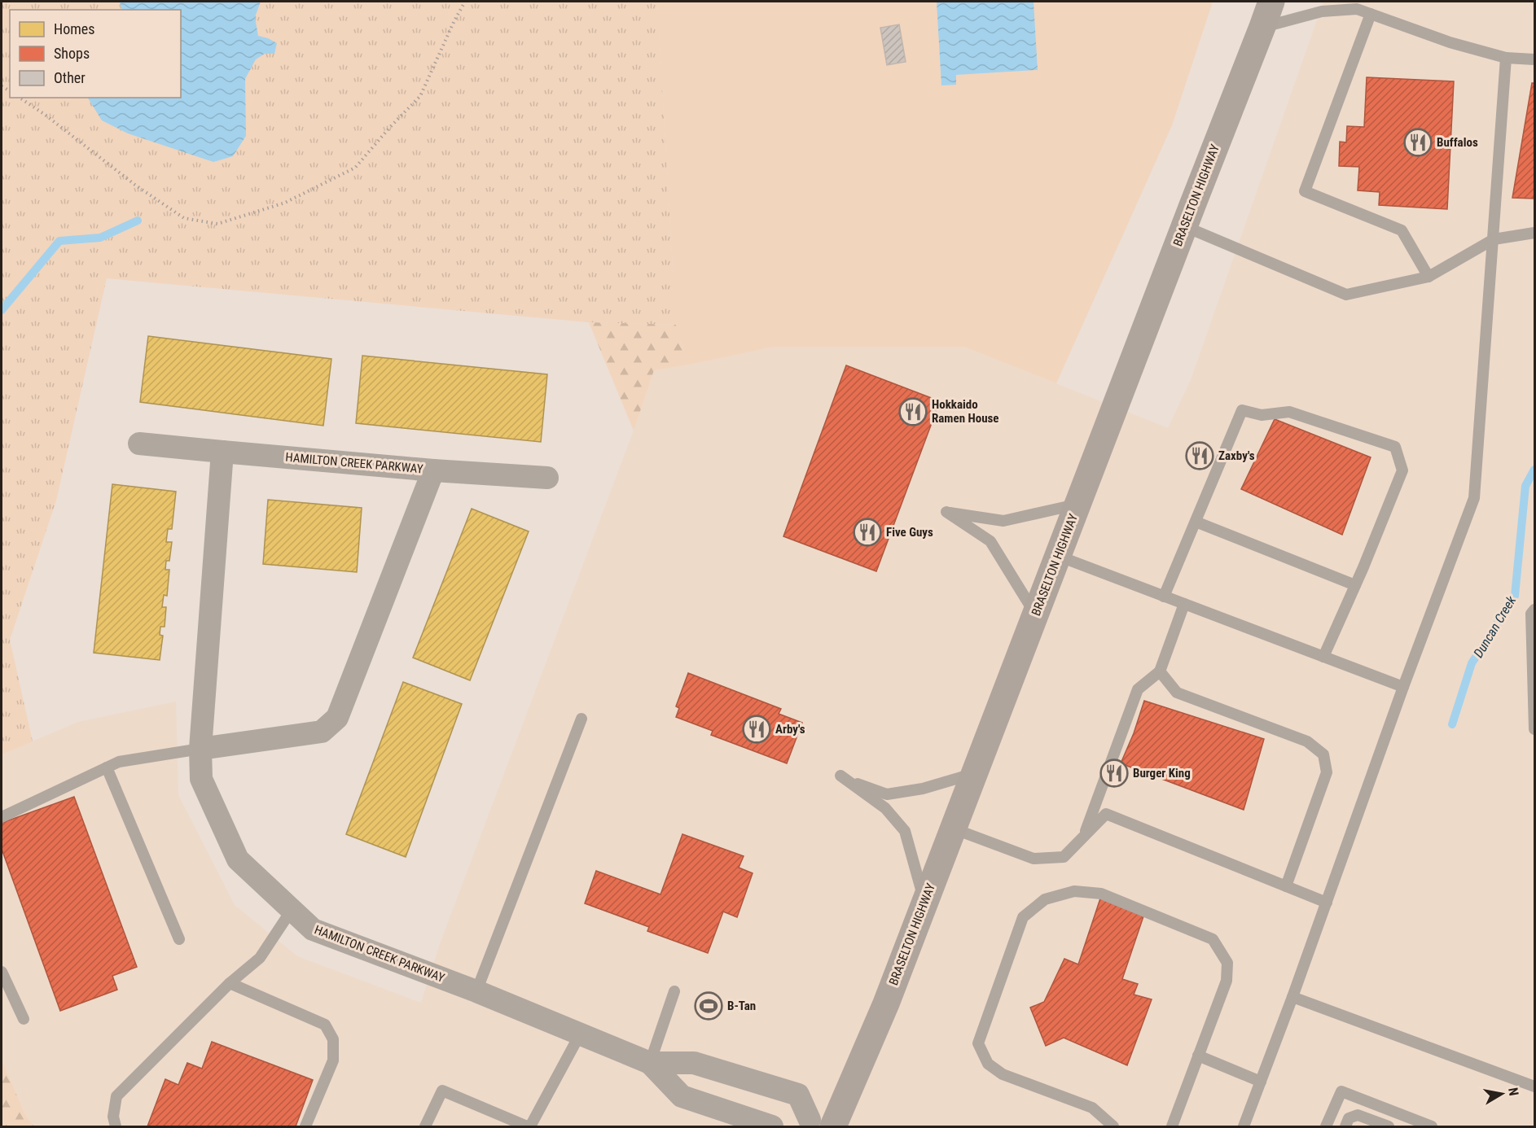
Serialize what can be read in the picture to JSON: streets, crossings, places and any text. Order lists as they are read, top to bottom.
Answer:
{
  "streets": {
    "main road": ["BRASELTON HIGHWAY"],
    "street": ["HAMILTON CREEK PARKWAY"]
  },
  "crossings": [
    ["BRASELTON HIGHWAY", "HAMILTON CREEK PARKWAY"]
  ],
  "water": ["Duncan Creek"],
  "places": {
    "restaurant": [
      "Buffalos",
      "Hokkaido Ramen House",
      "Zaxby's",
      "Five Guys",
      "Arby's",
      "Burger King"
    ],
    "sports": ["B-Tan"]
  },
  "legend": ["Homes", "Shops", "Other"],
  "north": "right"
}
